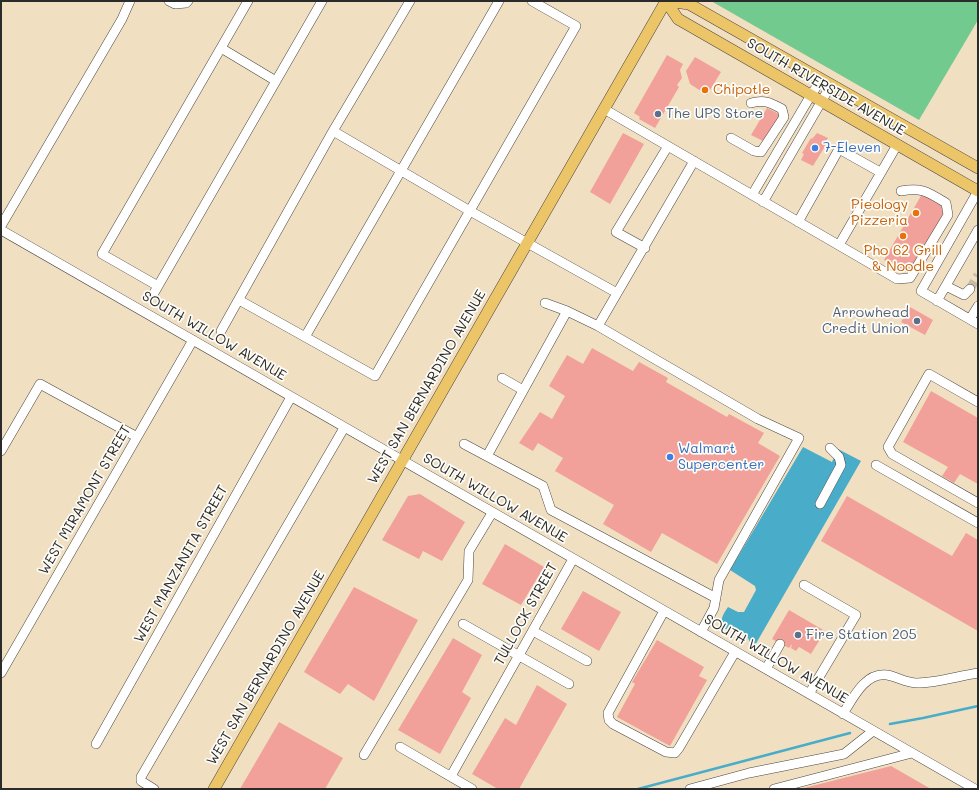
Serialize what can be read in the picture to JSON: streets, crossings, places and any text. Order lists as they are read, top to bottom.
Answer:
{
  "streets": {
    "main road": ["SOUTH RIVERSIDE AVENUE", "WEST SAN BERNARDINO AVENUE"],
    "street": [
      "SOUTH WILLOW AVENUE",
      "WEST MIRAMONT STREET",
      "WEST MANZANITA STREET",
      "TULLOCK STREET"
    ]
  },
  "crossings": [
    ["SOUTH RIVERSIDE AVENUE", "WEST SAN BERNARDINO AVENUE"],
    ["SOUTH WILLOW AVENUE", "WEST SAN BERNARDINO AVENUE"],
    ["SOUTH WILLOW AVENUE", "WEST MIRAMONT STREET"],
    ["SOUTH WILLOW AVENUE", "WEST MANZANITA STREET"],
    ["SOUTH WILLOW AVENUE", "TULLOCK STREET"]
  ],
  "places": [
    "Chipotle",
    "The UPS Store",
    "7-Eleven",
    "Pieology Pizzeria",
    "Pho 62 Grill & Noodle",
    "Arrowhead Credit Union",
    "Walmart Supercenter",
    "Fire Station 205"
  ]
}
